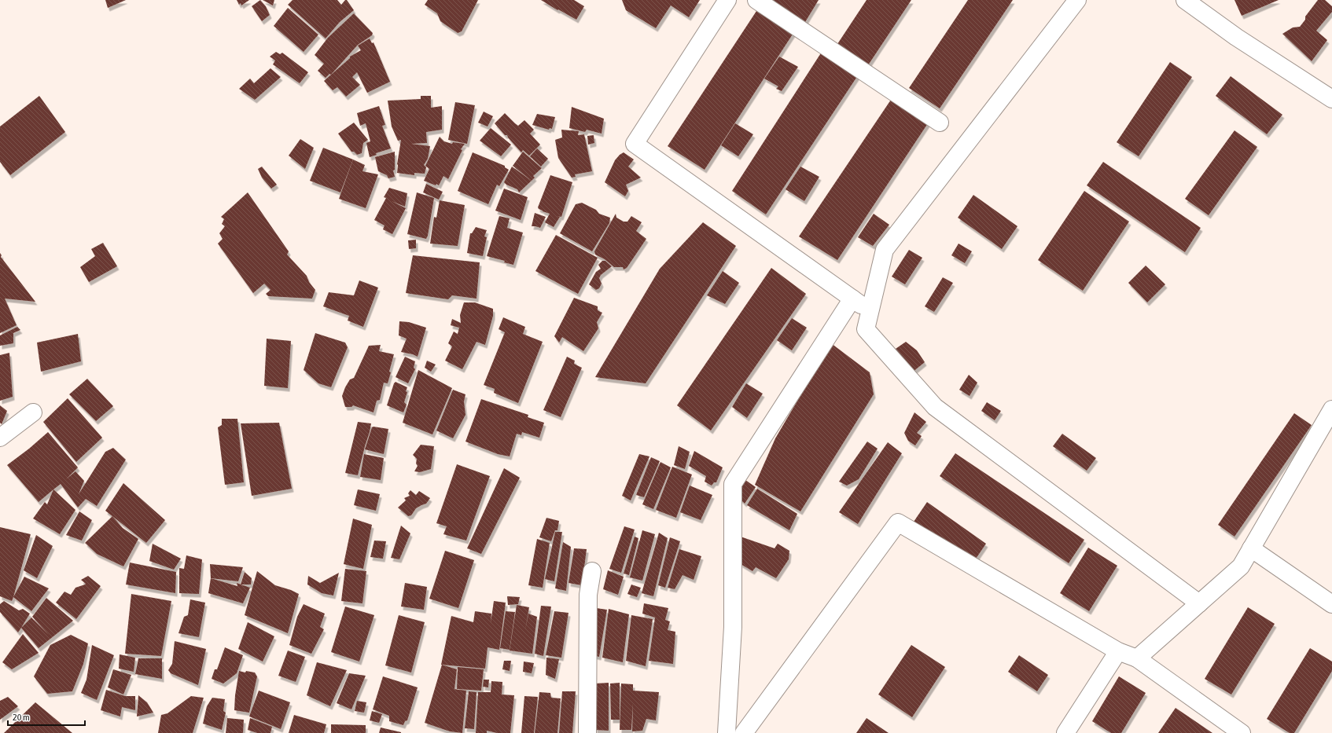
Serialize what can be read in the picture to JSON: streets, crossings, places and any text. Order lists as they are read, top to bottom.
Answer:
{
  "scale_bar": "20 m"
}
